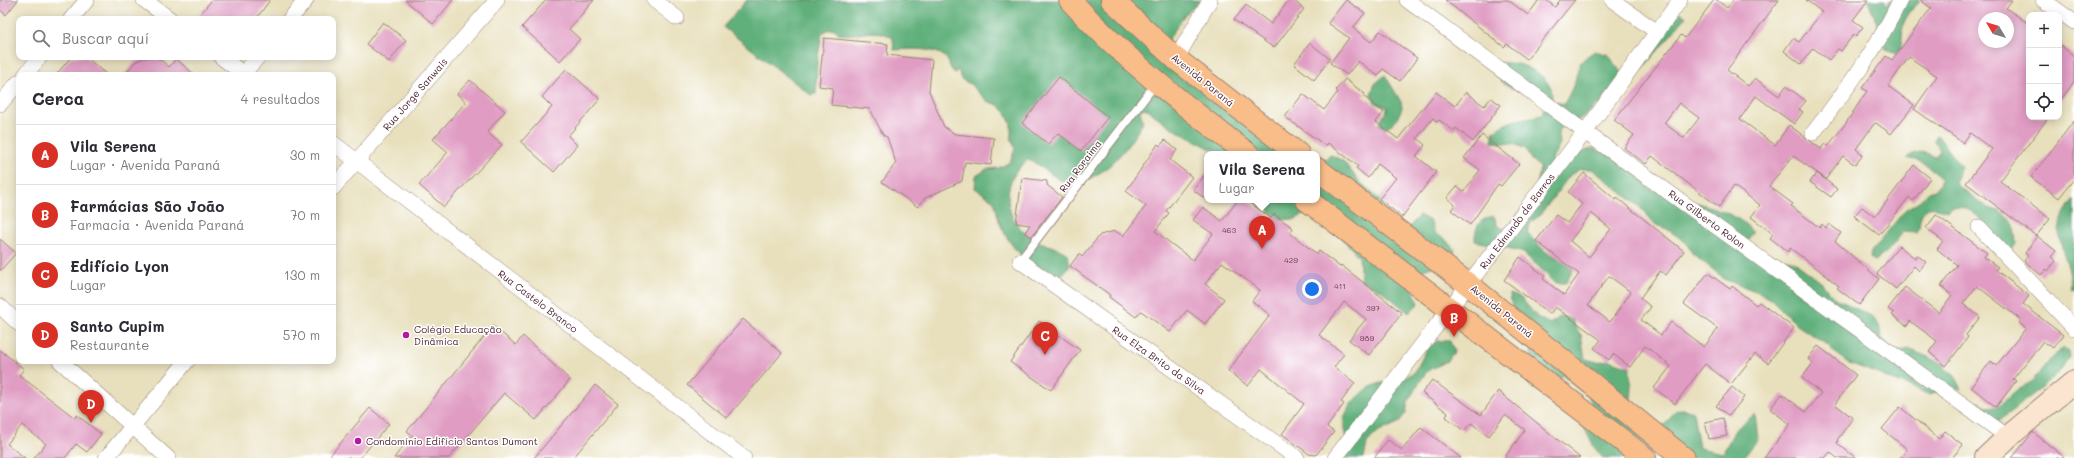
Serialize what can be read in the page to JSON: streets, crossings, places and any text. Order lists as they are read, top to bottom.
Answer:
{
  "streets": {
    "main road": ["Avenida Paraná"],
    "street": [
      "Rua Jorge Sanwais",
      "Rua Gilberto Rolon",
      "Rua Edmundo de Barros",
      "Rua Castelo Branco",
      "Rua Elza Brito da Silva"
    ],
    "lane": ["Rua Roraima"]
  },
  "crossings": [
    ["Avenida Paraná", "Rua Edmundo de Barros"],
    ["Rua Jorge Sanwais", "Rua Castelo Branco"],
    ["Rua Roraima", "Rua Elza Brito da Silva"],
    ["Rua Gilberto Rolon", "Rua Edmundo de Barros"]
  ],
  "places": ["Colégio Educação Dinâmica", "Condomínio Edifício Santos Dumont"],
  "house_numbers": [
    "463",
    "429",
    "411",
    "397",
    "989"
  ],
  "north": "top left",
  "page": {
    "map_buttons": ["+", "−"],
    "search": "Buscar aquí",
    "heading": ["Cerca", "4 resultados"],
    "list": [
      {
        "mark": "A",
        "name": "Vila Serena",
        "note": "Lugar · Avenida Paraná",
        "value": "30 m"
      },
      {
        "mark": "B",
        "name": "Farmácias São João",
        "note": "Farmacia · Avenida Paraná",
        "value": "70 m"
      },
      {
        "mark": "C",
        "name": "Edifício Lyon",
        "note": "Lugar",
        "value": "130 m"
      },
      {
        "mark": "D",
        "name": "Santo Cupim",
        "note": "Restaurante",
        "value": "570 m"
      }
    ],
    "popup": ["Vila Serena", "Lugar"],
    "pins": [
      "A",
      "B",
      "C",
      "D"
    ]
  }
}
